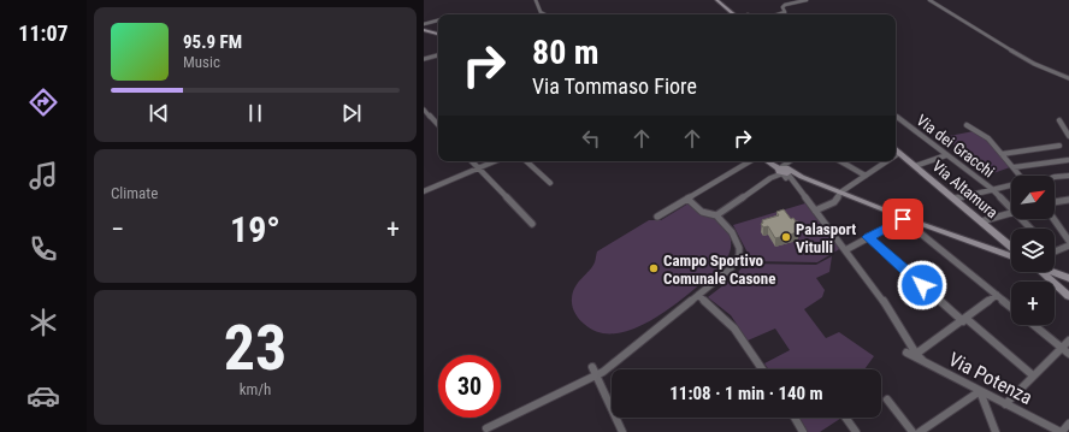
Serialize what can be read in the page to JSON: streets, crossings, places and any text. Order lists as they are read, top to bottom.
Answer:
{
  "streets": {
    "street": ["Via dei Gracchi", "Via Altamura", "Via Potenza"]
  },
  "places": ["Palasport Vitulli", "Campo Sportivo Comunale Casone"],
  "north": "top right",
  "page": {
    "tabs": "11:07",
    "turn": ["80 m", "Via Tommaso Fiore"],
    "song": ["95.9 FM", "Music"],
    "tile": [
      "Climate",
      ["23", "km/h"]
    ],
    "map_buttons": "+",
    "heat": ["−", "19°", "+"],
    "limit": "30",
    "trip": "11:08 · 1 min · 140 m"
  }
}
